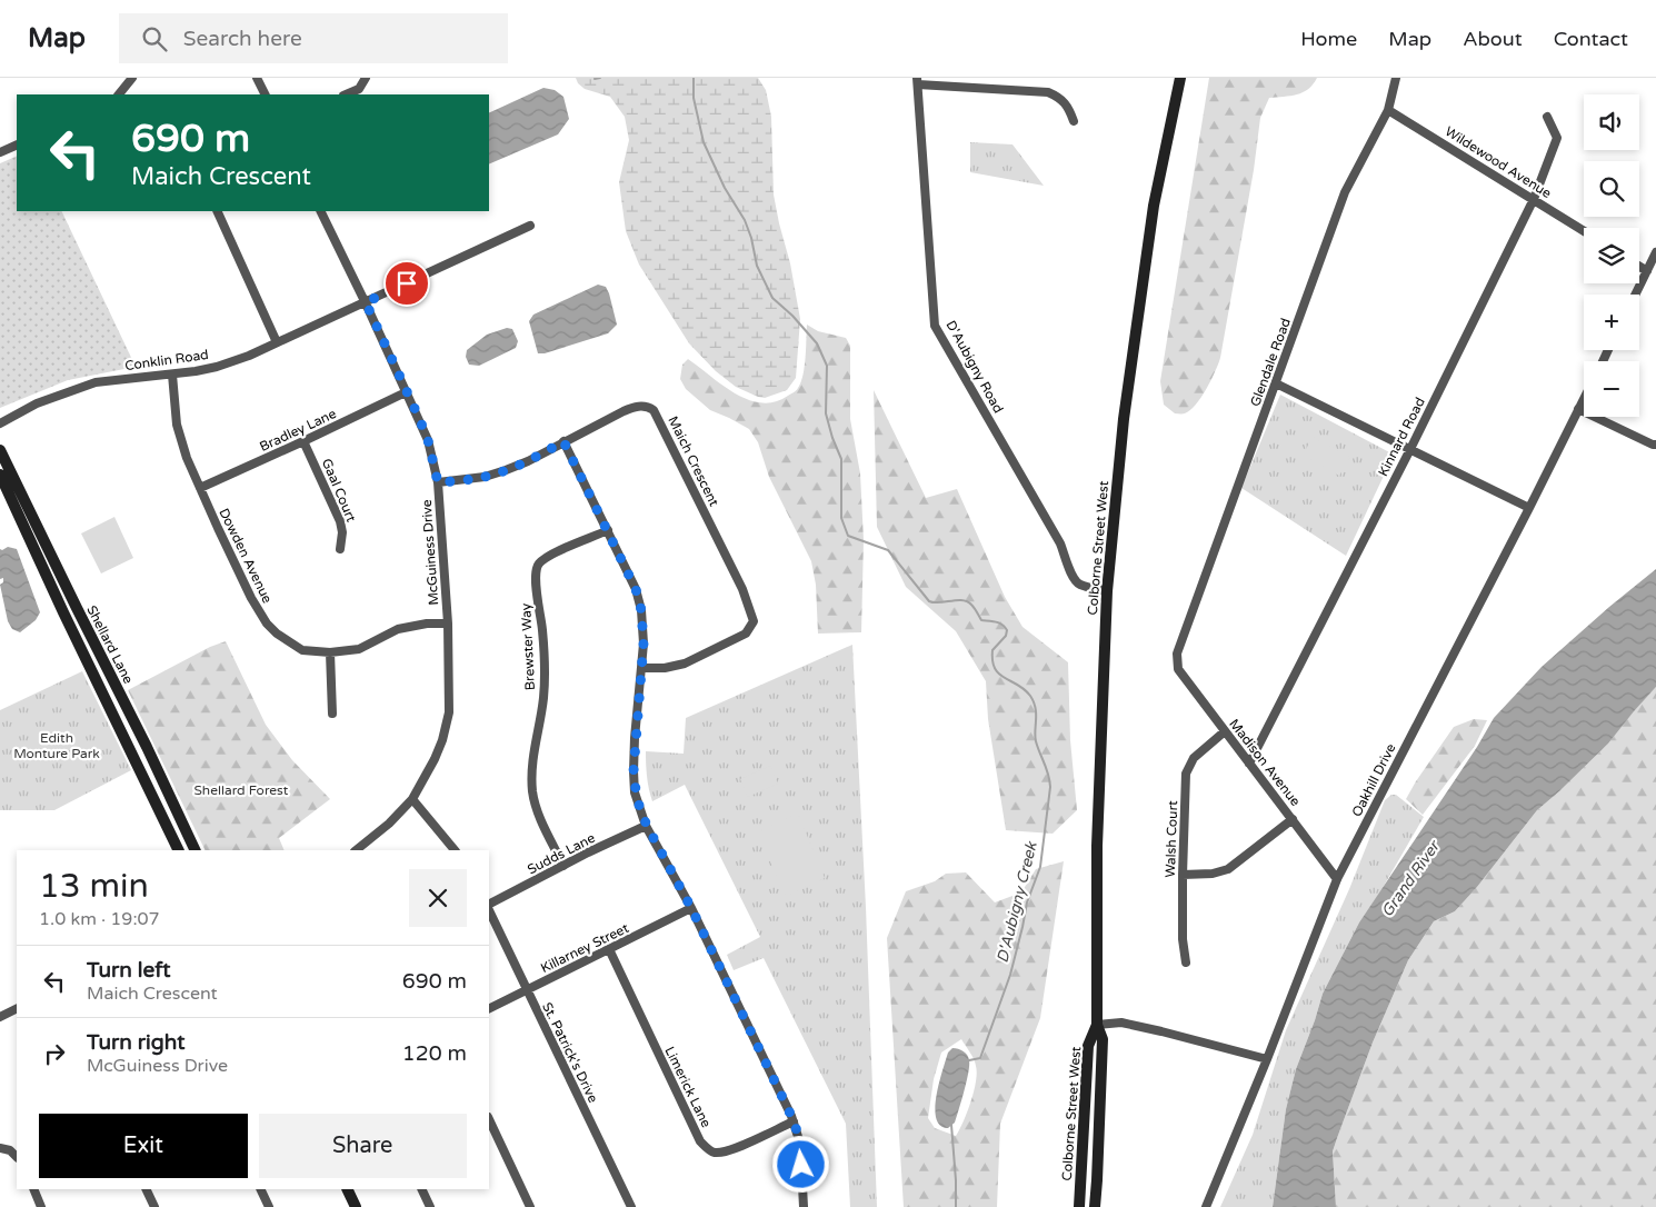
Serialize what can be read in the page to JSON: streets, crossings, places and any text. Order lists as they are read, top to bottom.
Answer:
{
  "streets": {
    "main road": ["Colborne Street West", "Shellard Lane"],
    "street": [
      "Wildewood Avenue",
      "Conklin Road",
      "Glendale Road",
      "D'Aubigny Road",
      "Bradley Lane",
      "Kinnard Road",
      "Maich Crescent",
      "Gaal Court",
      "McGuiness Drive",
      "Dowden Avenue",
      "Brewster Way",
      "Madison Avenue",
      "Oakhill Drive",
      "Walsh Court",
      "Sudds Lane",
      "Killarney Street",
      "St. Patrick's Drive",
      "Limerick Lane"
    ]
  },
  "crossings": [
    ["Wildewood Avenue", "Glendale Road"],
    ["Wildewood Avenue", "Kinnard Road"],
    ["Conklin Road", "McGuiness Drive"],
    ["Conklin Road", "Dowden Avenue"],
    ["Glendale Road", "Madison Avenue"],
    ["D'Aubigny Road", "Colborne Street West"],
    ["Bradley Lane", "Gaal Court"],
    ["Bradley Lane", "McGuiness Drive"],
    ["Bradley Lane", "Dowden Avenue"],
    ["Kinnard Road", "Madison Avenue"],
    ["Maich Crescent", "McGuiness Drive"],
    ["McGuiness Drive", "Dowden Avenue"],
    ["Brewster Way", "Sudds Lane"],
    ["Madison Avenue", "Oakhill Drive"],
    ["Madison Avenue", "Walsh Court"],
    ["Killarney Street", "St. Patrick's Drive"],
    ["Killarney Street", "Limerick Lane"]
  ],
  "water": ["Grand River", "D'Aubigny Creek"],
  "parks": ["Edith Monture Park", "Shellard Forest"],
  "page": {
    "header": "Map",
    "search": "Search here",
    "nav": [
      "Home",
      "Map",
      "About",
      "Contact"
    ],
    "map_buttons": ["+", "−"],
    "turn": ["690 m", "Maich Crescent"],
    "heading": ["13 min", "1.0 km · 19:07"],
    "list": [
      {
        "name": "Turn left",
        "note": "Maich Crescent",
        "value": "690 m"
      },
      {
        "name": "Turn right",
        "note": "McGuiness Drive",
        "value": "120 m"
      }
    ],
    "buttons": ["Exit", "Share"]
  }
}
